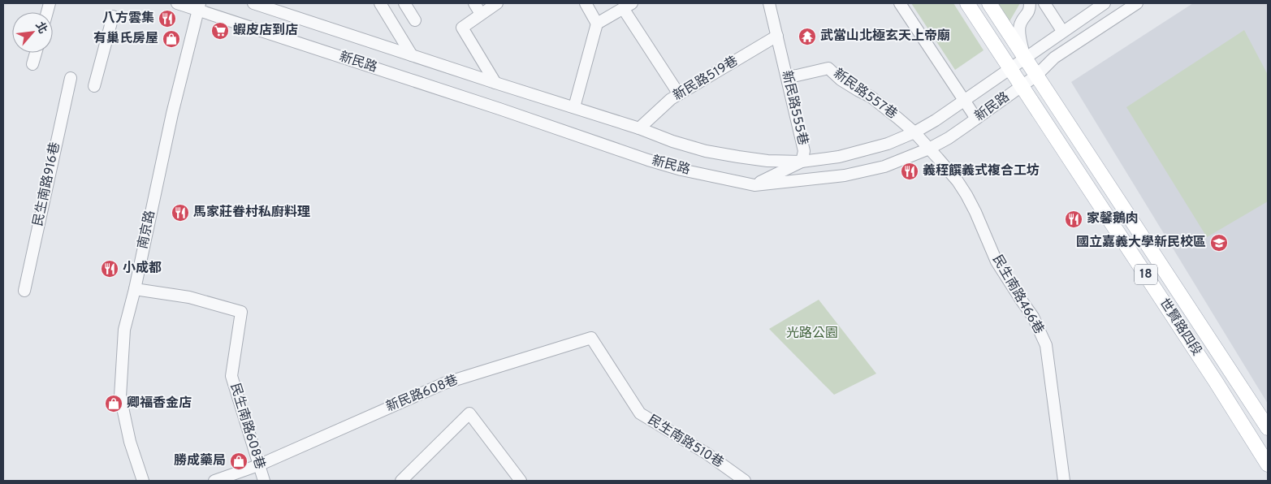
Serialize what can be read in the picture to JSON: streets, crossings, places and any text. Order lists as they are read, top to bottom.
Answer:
{
  "streets": {
    "main road": ["18", "世賢路四段"],
    "street": [
      "新民路",
      "新民路519巷",
      "新民路557巷",
      "新民路555巷",
      "民生南路916巷",
      "南京路",
      "民生南路466巷",
      "新民路608巷",
      "民生南路608巷",
      "民生南路510巷"
    ]
  },
  "crossings": [
    ["新民路", "新民路519巷"],
    ["新民路", "新民路557巷"],
    ["新民路", "新民路555巷"],
    ["新民路", "南京路"],
    ["新民路", "18"],
    ["新民路", "民生南路466巷"],
    ["新民路", "世賢路四段"],
    ["新民路519巷", "新民路555巷"],
    ["新民路557巷", "新民路555巷"],
    ["新民路557巷", "民生南路466巷"],
    ["南京路", "民生南路608巷"],
    ["18", "世賢路四段"],
    ["新民路608巷", "民生南路608巷"],
    ["新民路608巷", "民生南路510巷"]
  ],
  "parks": ["光路公園"],
  "places": {
    "restaurant": [
      "八方雲集",
      "義秷饌義式複合工坊",
      "馬家莊眷村私廚料理",
      "家馨鵝肉",
      "小成都"
    ],
    "supermarket": ["蝦皮店到店"],
    "temple": ["武當山北極玄天上帝廟"],
    "shop": ["有巢氏房屋", "卿福香金店", "勝成藥局"],
    "school or university": ["國立嘉義大學新民校區"]
  },
  "north": "top right"
}
